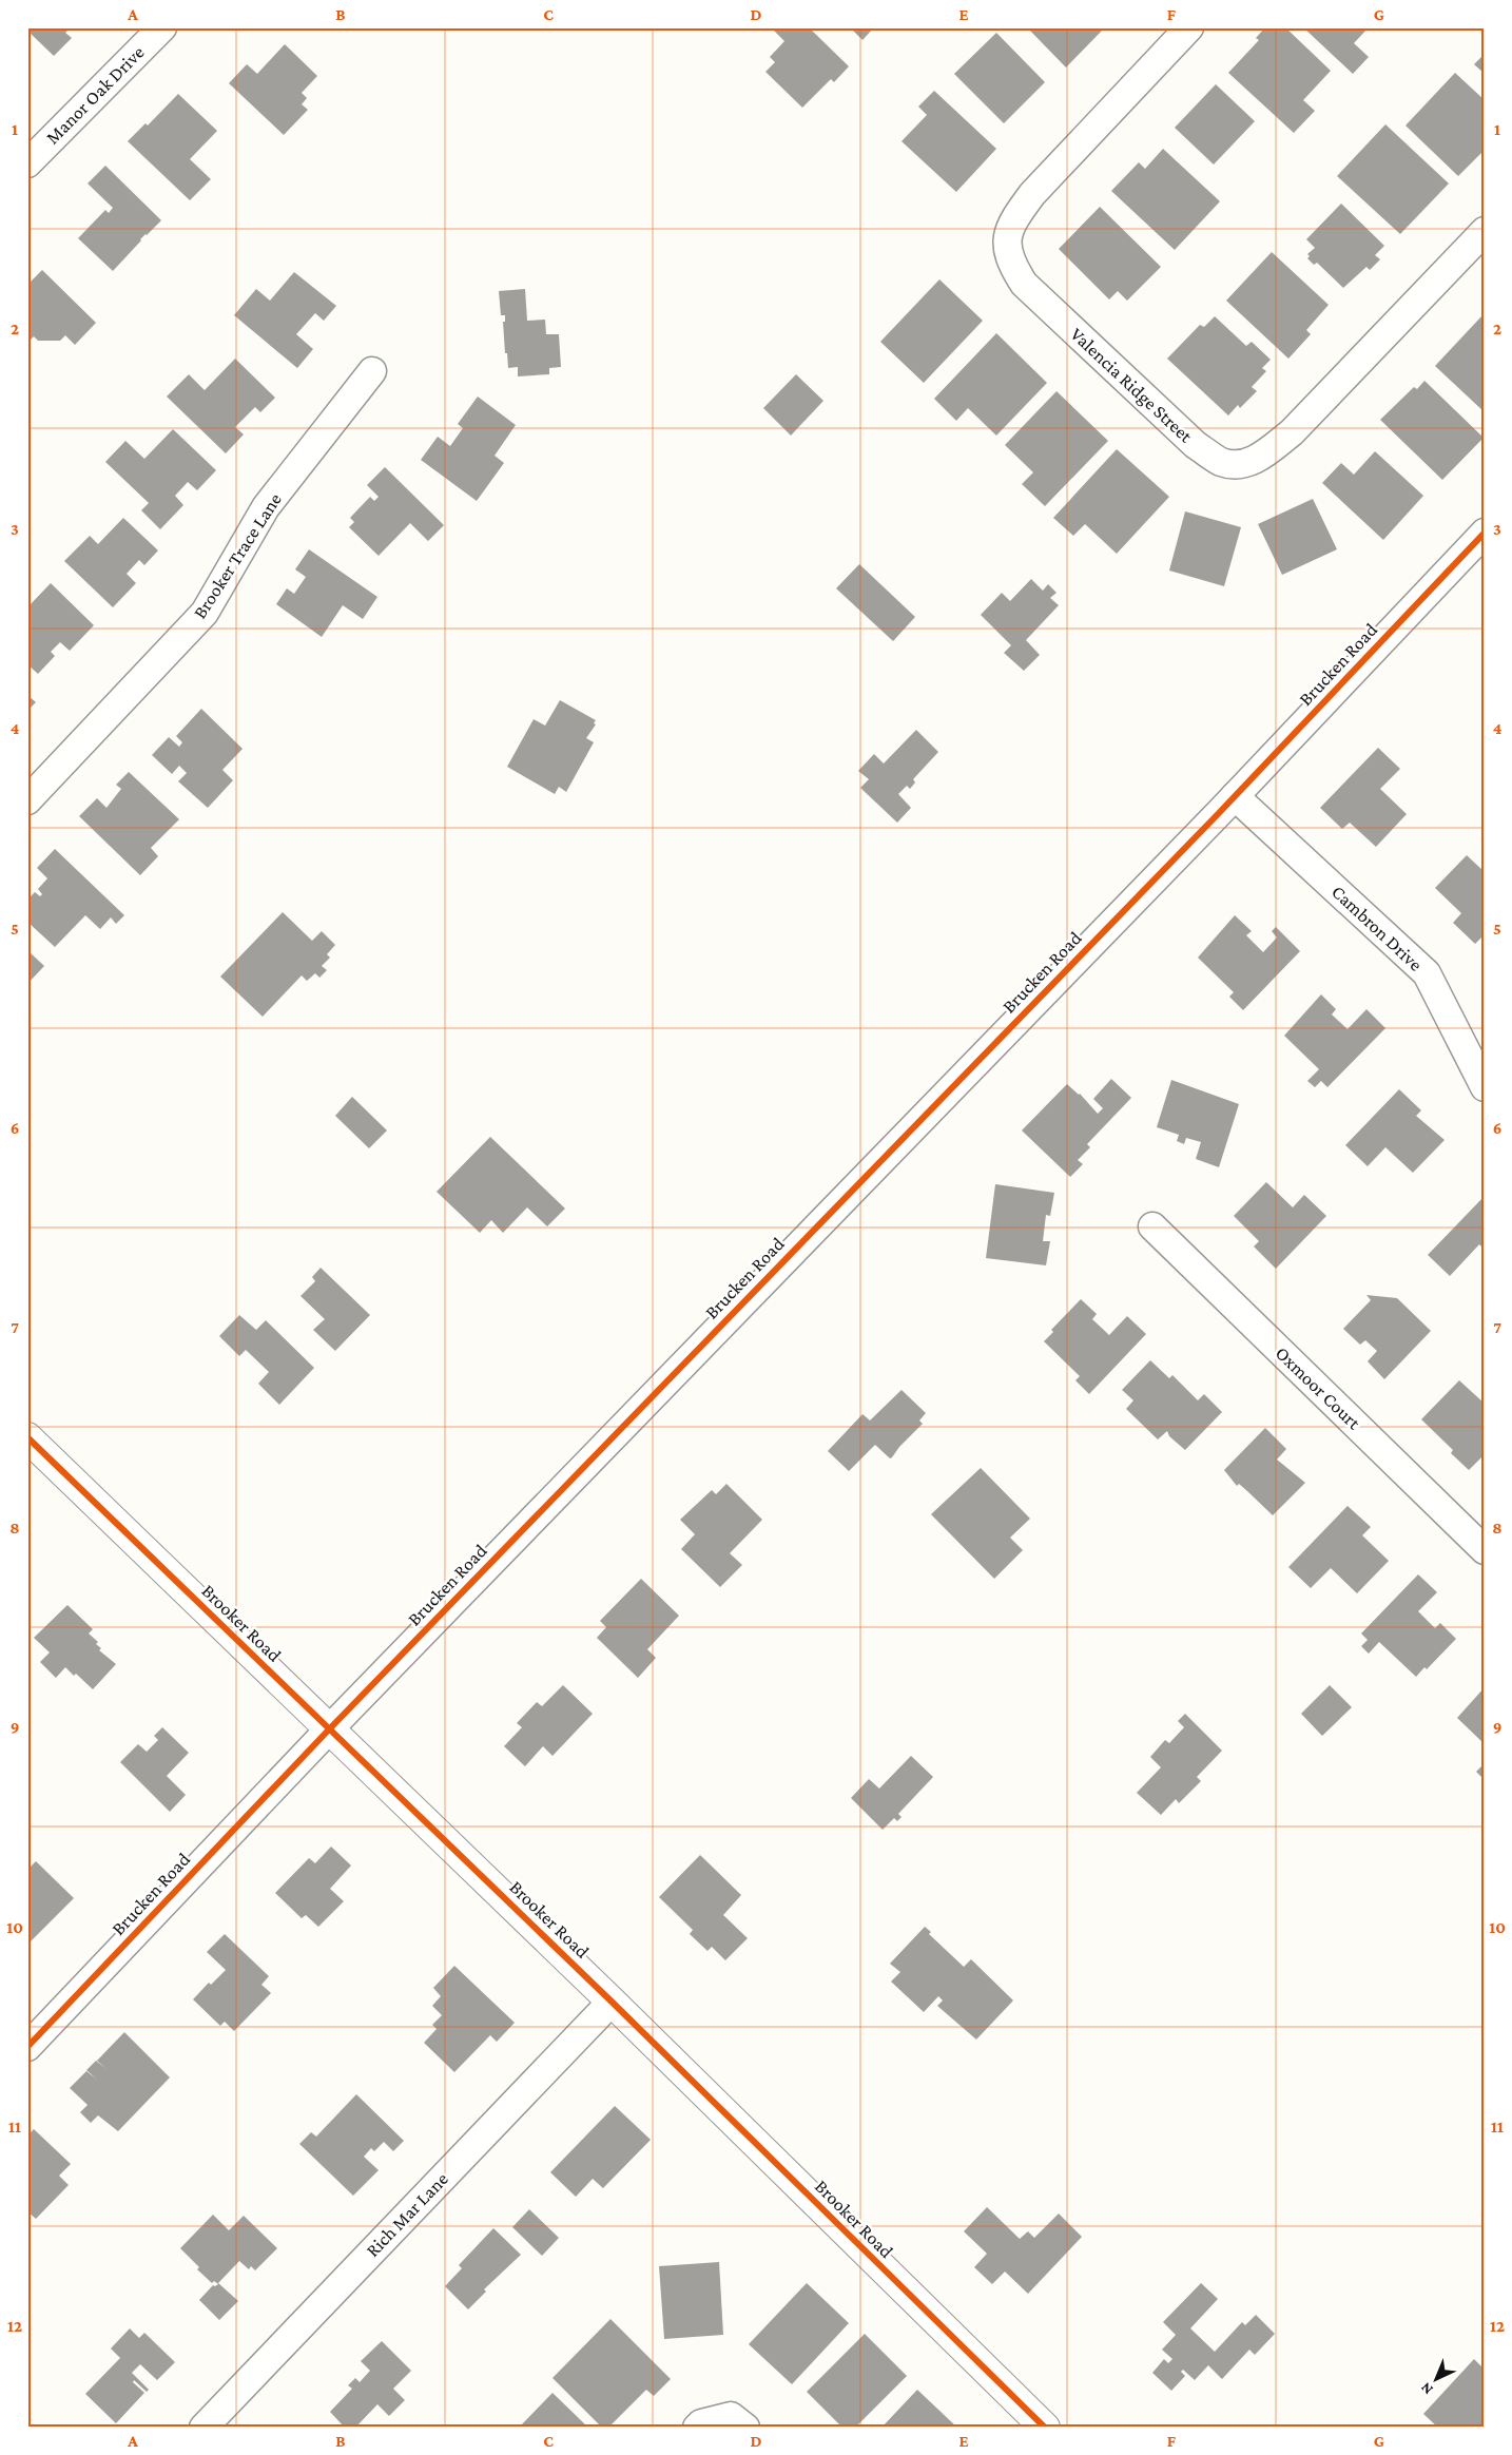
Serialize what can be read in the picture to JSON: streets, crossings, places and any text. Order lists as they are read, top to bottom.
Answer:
{
  "streets": {
    "street": [
      "Manor Oak Drive",
      "Valencia Ridge Street",
      "Brooker Trace Lane",
      "Brucken Road",
      "Cambron Drive",
      "Oxmoor Court",
      "Brooker Road",
      "Rich Mar Lane"
    ]
  },
  "crossings": [
    ["Brucken Road", "Cambron Drive"],
    ["Brucken Road", "Brooker Road"],
    ["Brooker Road", "Rich Mar Lane"]
  ],
  "north": "bottom left",
  "grid": {
    "columns": [
      "A",
      "B",
      "C",
      "D",
      "E",
      "F",
      "G"
    ],
    "rows": [
      "1",
      "2",
      "3",
      "4",
      "5",
      "6",
      "7",
      "8",
      "9",
      "10",
      "11",
      "12"
    ]
  }
}
